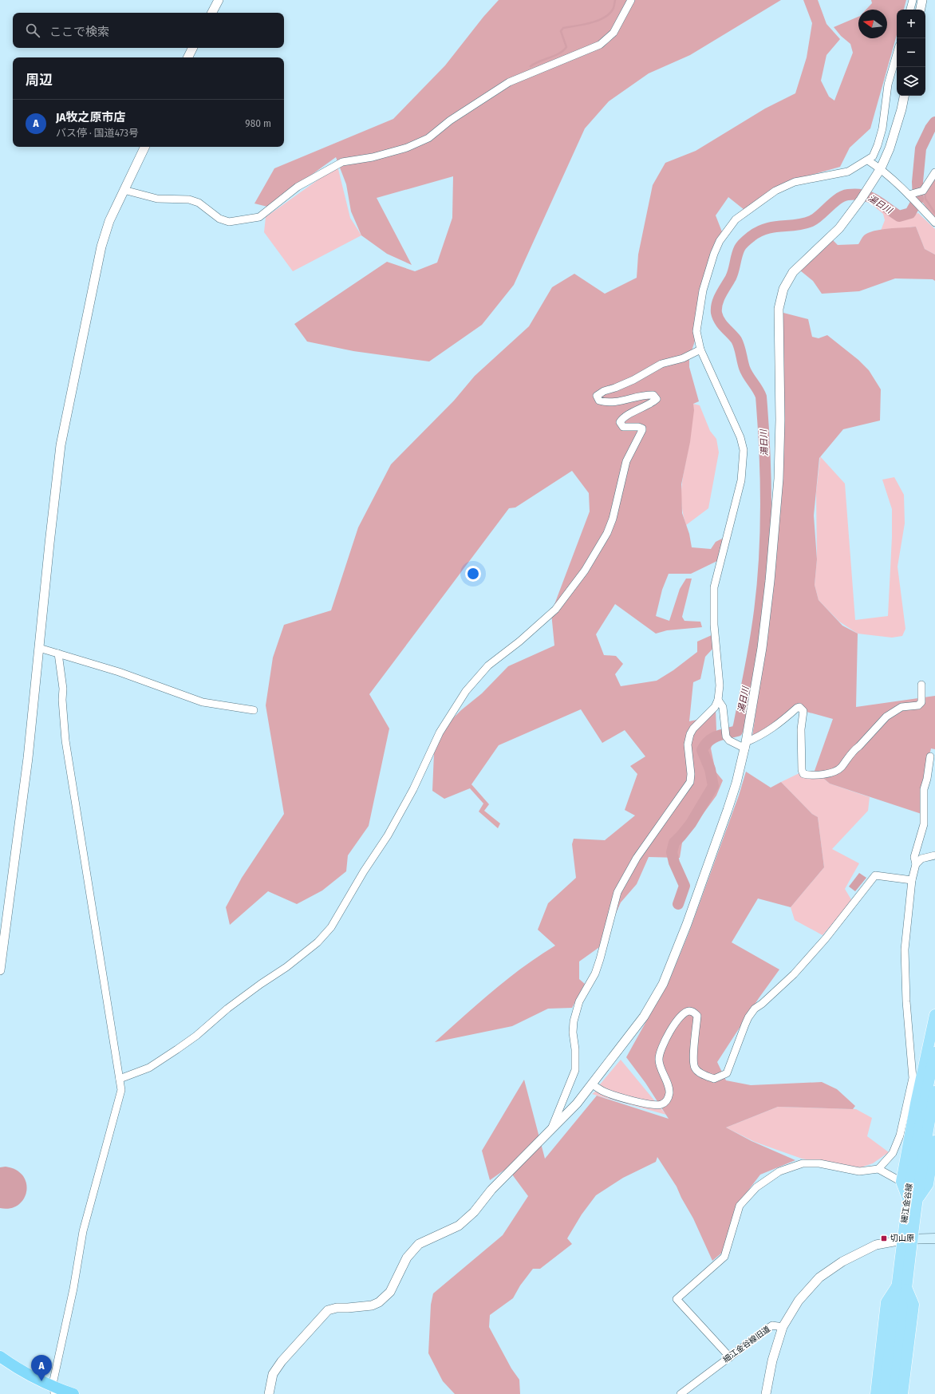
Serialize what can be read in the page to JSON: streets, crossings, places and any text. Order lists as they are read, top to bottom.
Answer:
{
  "streets": {
    "main road": ["細江金谷線"],
    "street": ["細江金谷線旧道"]
  },
  "crossings": [
    ["細江金谷線", "細江金谷線旧道"]
  ],
  "water": ["湯日川"],
  "places": {
    "transit": ["切山原"]
  },
  "north": "left",
  "page": {
    "map_buttons": ["+", "−"],
    "search": "ここで検索",
    "heading": "周辺",
    "list": [
      {
        "mark": "A",
        "name": "JA牧之原市店",
        "note": "バス停 · 国道473号",
        "value": "980 m"
      }
    ],
    "pins": "A"
  }
}
